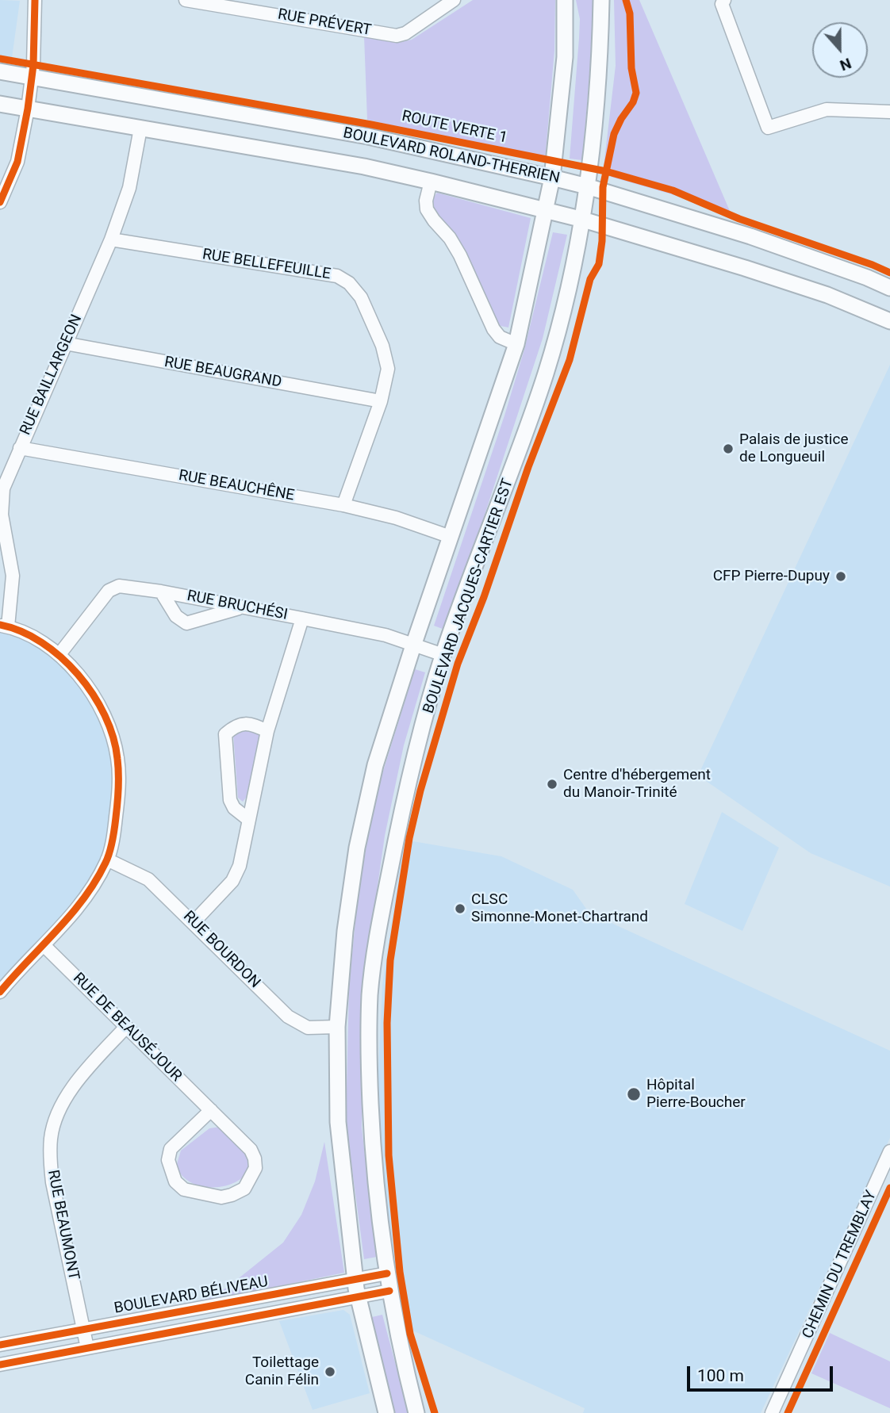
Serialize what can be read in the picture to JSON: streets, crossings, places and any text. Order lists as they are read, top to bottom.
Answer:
{
  "streets": {
    "main road": ["BOULEVARD ROLAND-THERRIEN", "BOULEVARD JACQUES-CARTIER EST"],
    "street": [
      "RUE PRÉVERT",
      "RUE BELLEFEUILLE",
      "RUE BEAUGRAND",
      "RUE BAILLARGEON",
      "RUE BEAUCHÊNE",
      "RUE BRUCHÉSI",
      "RUE BOURDON",
      "RUE DE BEAUSÉJOUR",
      "RUE BEAUMONT",
      "CHEMIN DU TREMBLAY",
      "BOULEVARD BÉLIVEAU"
    ],
    "cycle path": ["ROUTE VERTE 1"]
  },
  "crossings": [
    ["BOULEVARD ROLAND-THERRIEN", "RUE BAILLARGEON"],
    ["BOULEVARD ROLAND-THERRIEN", "BOULEVARD JACQUES-CARTIER EST"],
    ["RUE BELLEFEUILLE", "RUE BEAUGRAND"],
    ["RUE BELLEFEUILLE", "RUE BAILLARGEON"],
    ["RUE BELLEFEUILLE", "RUE BEAUCHÊNE"],
    ["RUE BEAUGRAND", "RUE BAILLARGEON"],
    ["RUE BAILLARGEON", "RUE BEAUCHÊNE"],
    ["BOULEVARD JACQUES-CARTIER EST", "RUE BRUCHÉSI"],
    ["BOULEVARD JACQUES-CARTIER EST", "BOULEVARD BÉLIVEAU"],
    ["RUE DE BEAUSÉJOUR", "RUE BEAUMONT"],
    ["RUE BEAUMONT", "BOULEVARD BÉLIVEAU"]
  ],
  "places": [
    "Palais de justice de Longueuil",
    "CFP Pierre-Dupuy",
    "Centre d'hébergement du Manoir-Trinité",
    "CLSC Simonne-Monet-Chartrand",
    "Hôpital Pierre-Boucher",
    "Toilettage Canin Félin"
  ],
  "scale_bar": "100 m",
  "north": "bottom"
}
